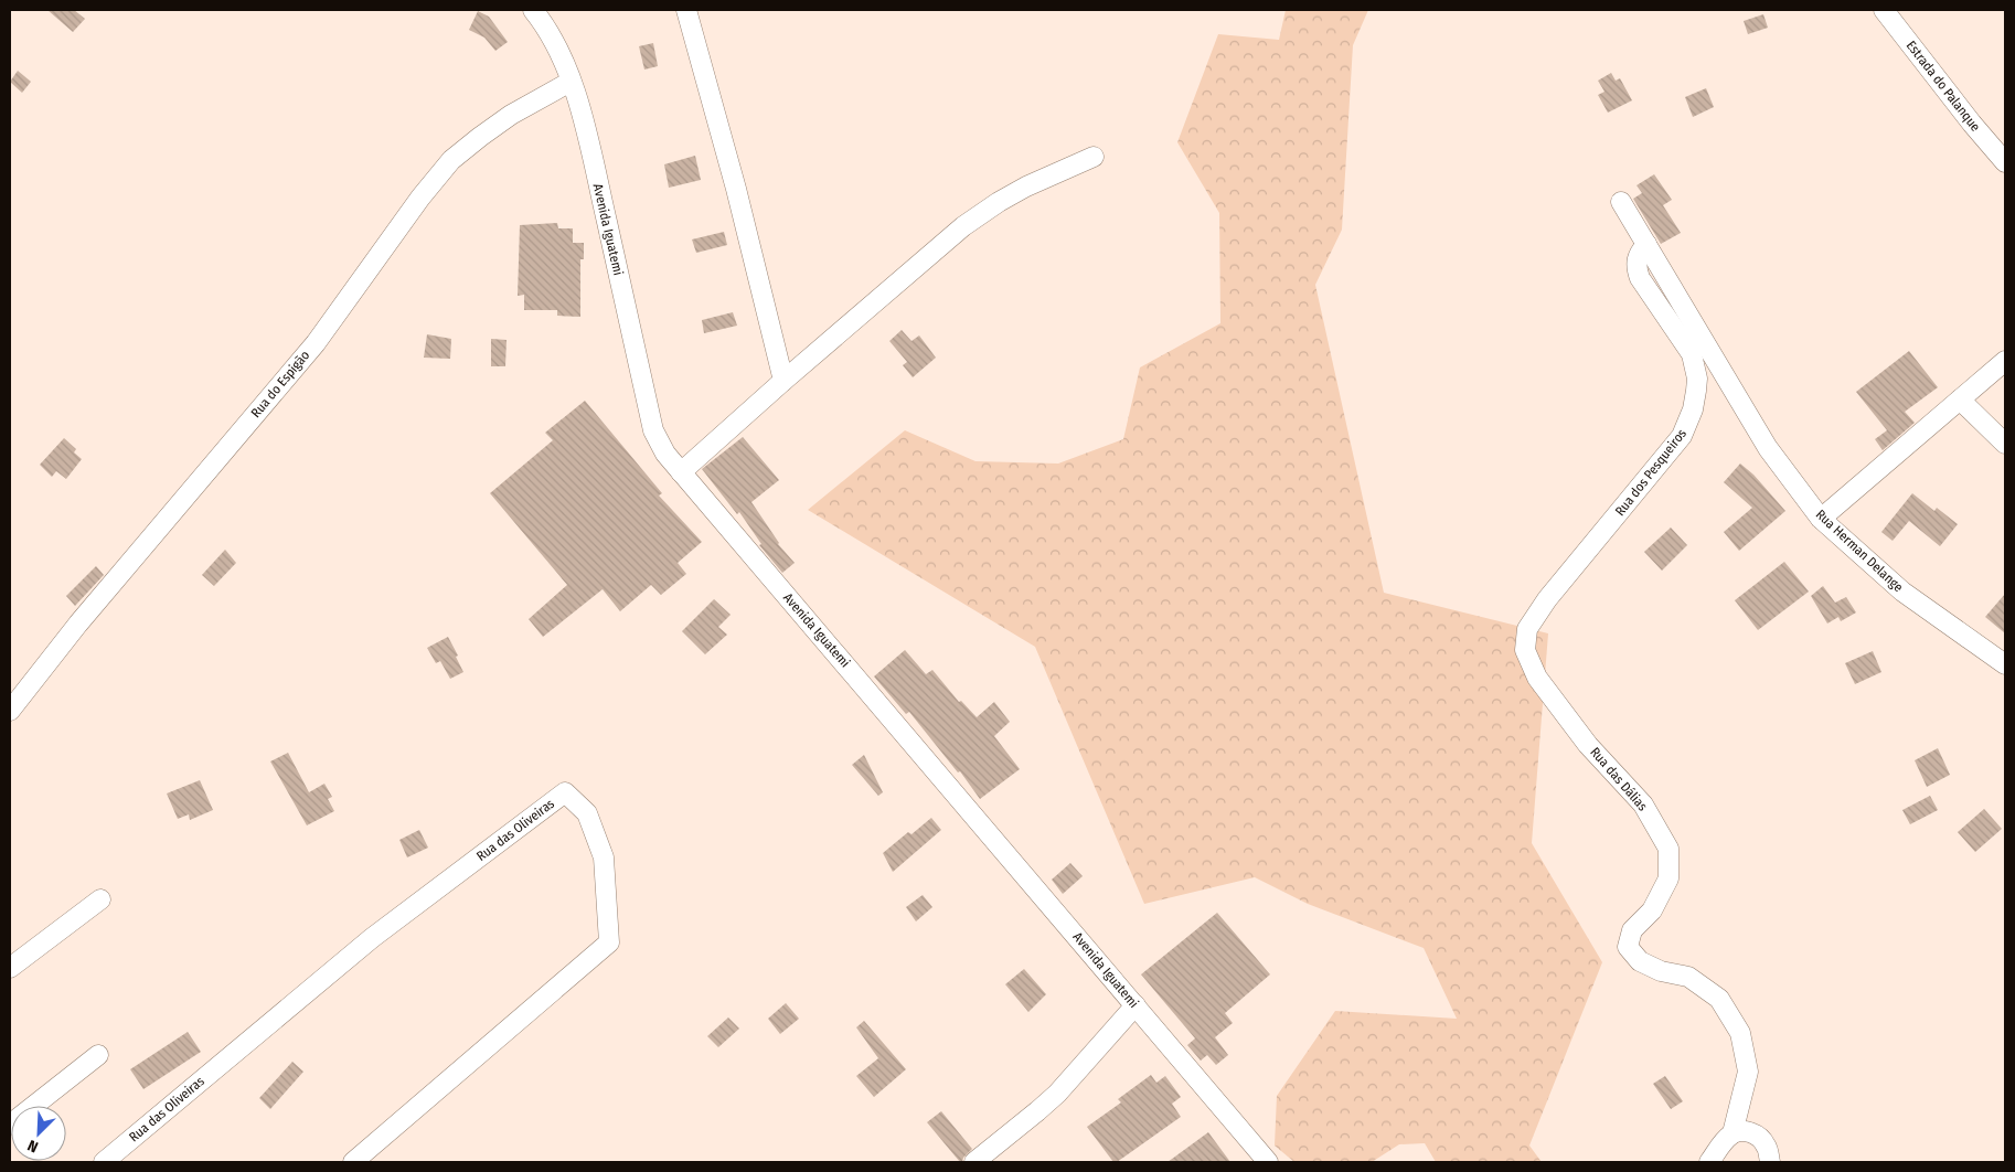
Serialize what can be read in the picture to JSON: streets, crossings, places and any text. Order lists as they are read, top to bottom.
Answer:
{
  "streets": {
    "street": [
      "Estrada do Palanque",
      "Avenida Iguatemi",
      "Rua do Espigão",
      "Rua dos Pesqueiros",
      "Rua Herman Delange",
      "Rua das Dálias",
      "Rua das Oliveiras"
    ]
  },
  "crossings": [
    ["Avenida Iguatemi", "Rua do Espigão"],
    ["Rua dos Pesqueiros", "Rua Herman Delange"],
    ["Rua dos Pesqueiros", "Rua das Dálias"]
  ],
  "north": "bottom left"
}
